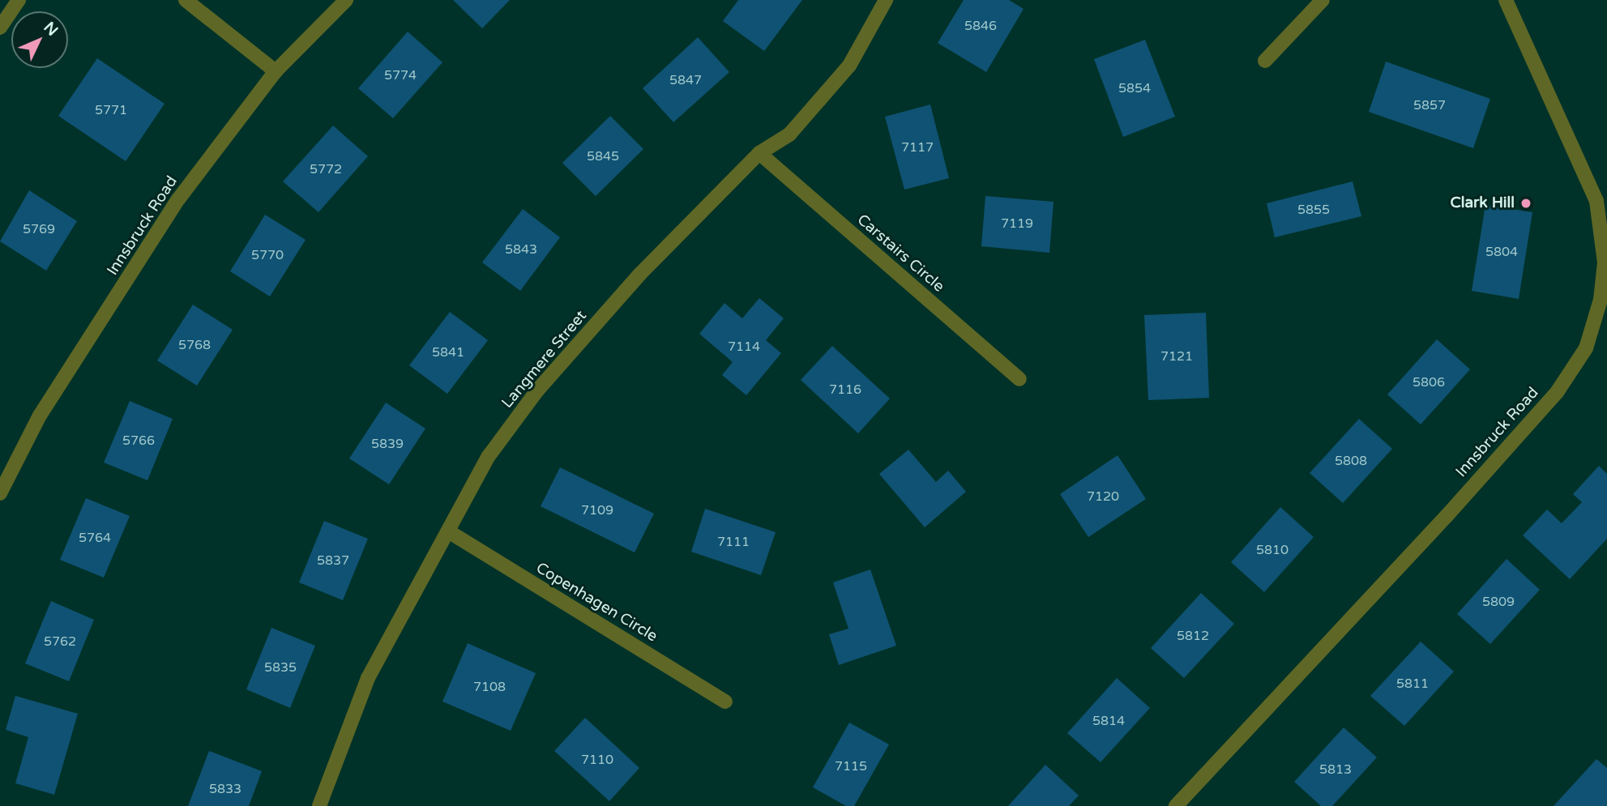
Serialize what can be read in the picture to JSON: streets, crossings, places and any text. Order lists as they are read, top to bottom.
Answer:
{
  "streets": {
    "street": [
      "Innsbruck Road",
      "Carstairs Circle",
      "Langmere Street",
      "Copenhagen Circle"
    ]
  },
  "crossings": [
    ["Carstairs Circle", "Langmere Street"],
    ["Langmere Street", "Copenhagen Circle"]
  ],
  "places": ["Clark Hill"],
  "house_numbers": [
    "5846",
    "5774",
    "5847",
    "5854",
    "5857",
    "5771",
    "7117",
    "5845",
    "5772",
    "5855",
    "7119",
    "5769",
    "5843",
    "5804",
    "5770",
    "5768",
    "7114",
    "5841",
    "7121",
    "5806",
    "7116",
    "5766",
    "5839",
    "5808",
    "7120",
    "7109",
    "5764",
    "7111",
    "5810",
    "5837",
    "5809",
    "5812",
    "5762",
    "5835",
    "5811",
    "7108",
    "5814",
    "7110",
    "7115",
    "5813",
    "5833"
  ],
  "north": "top right"
}
